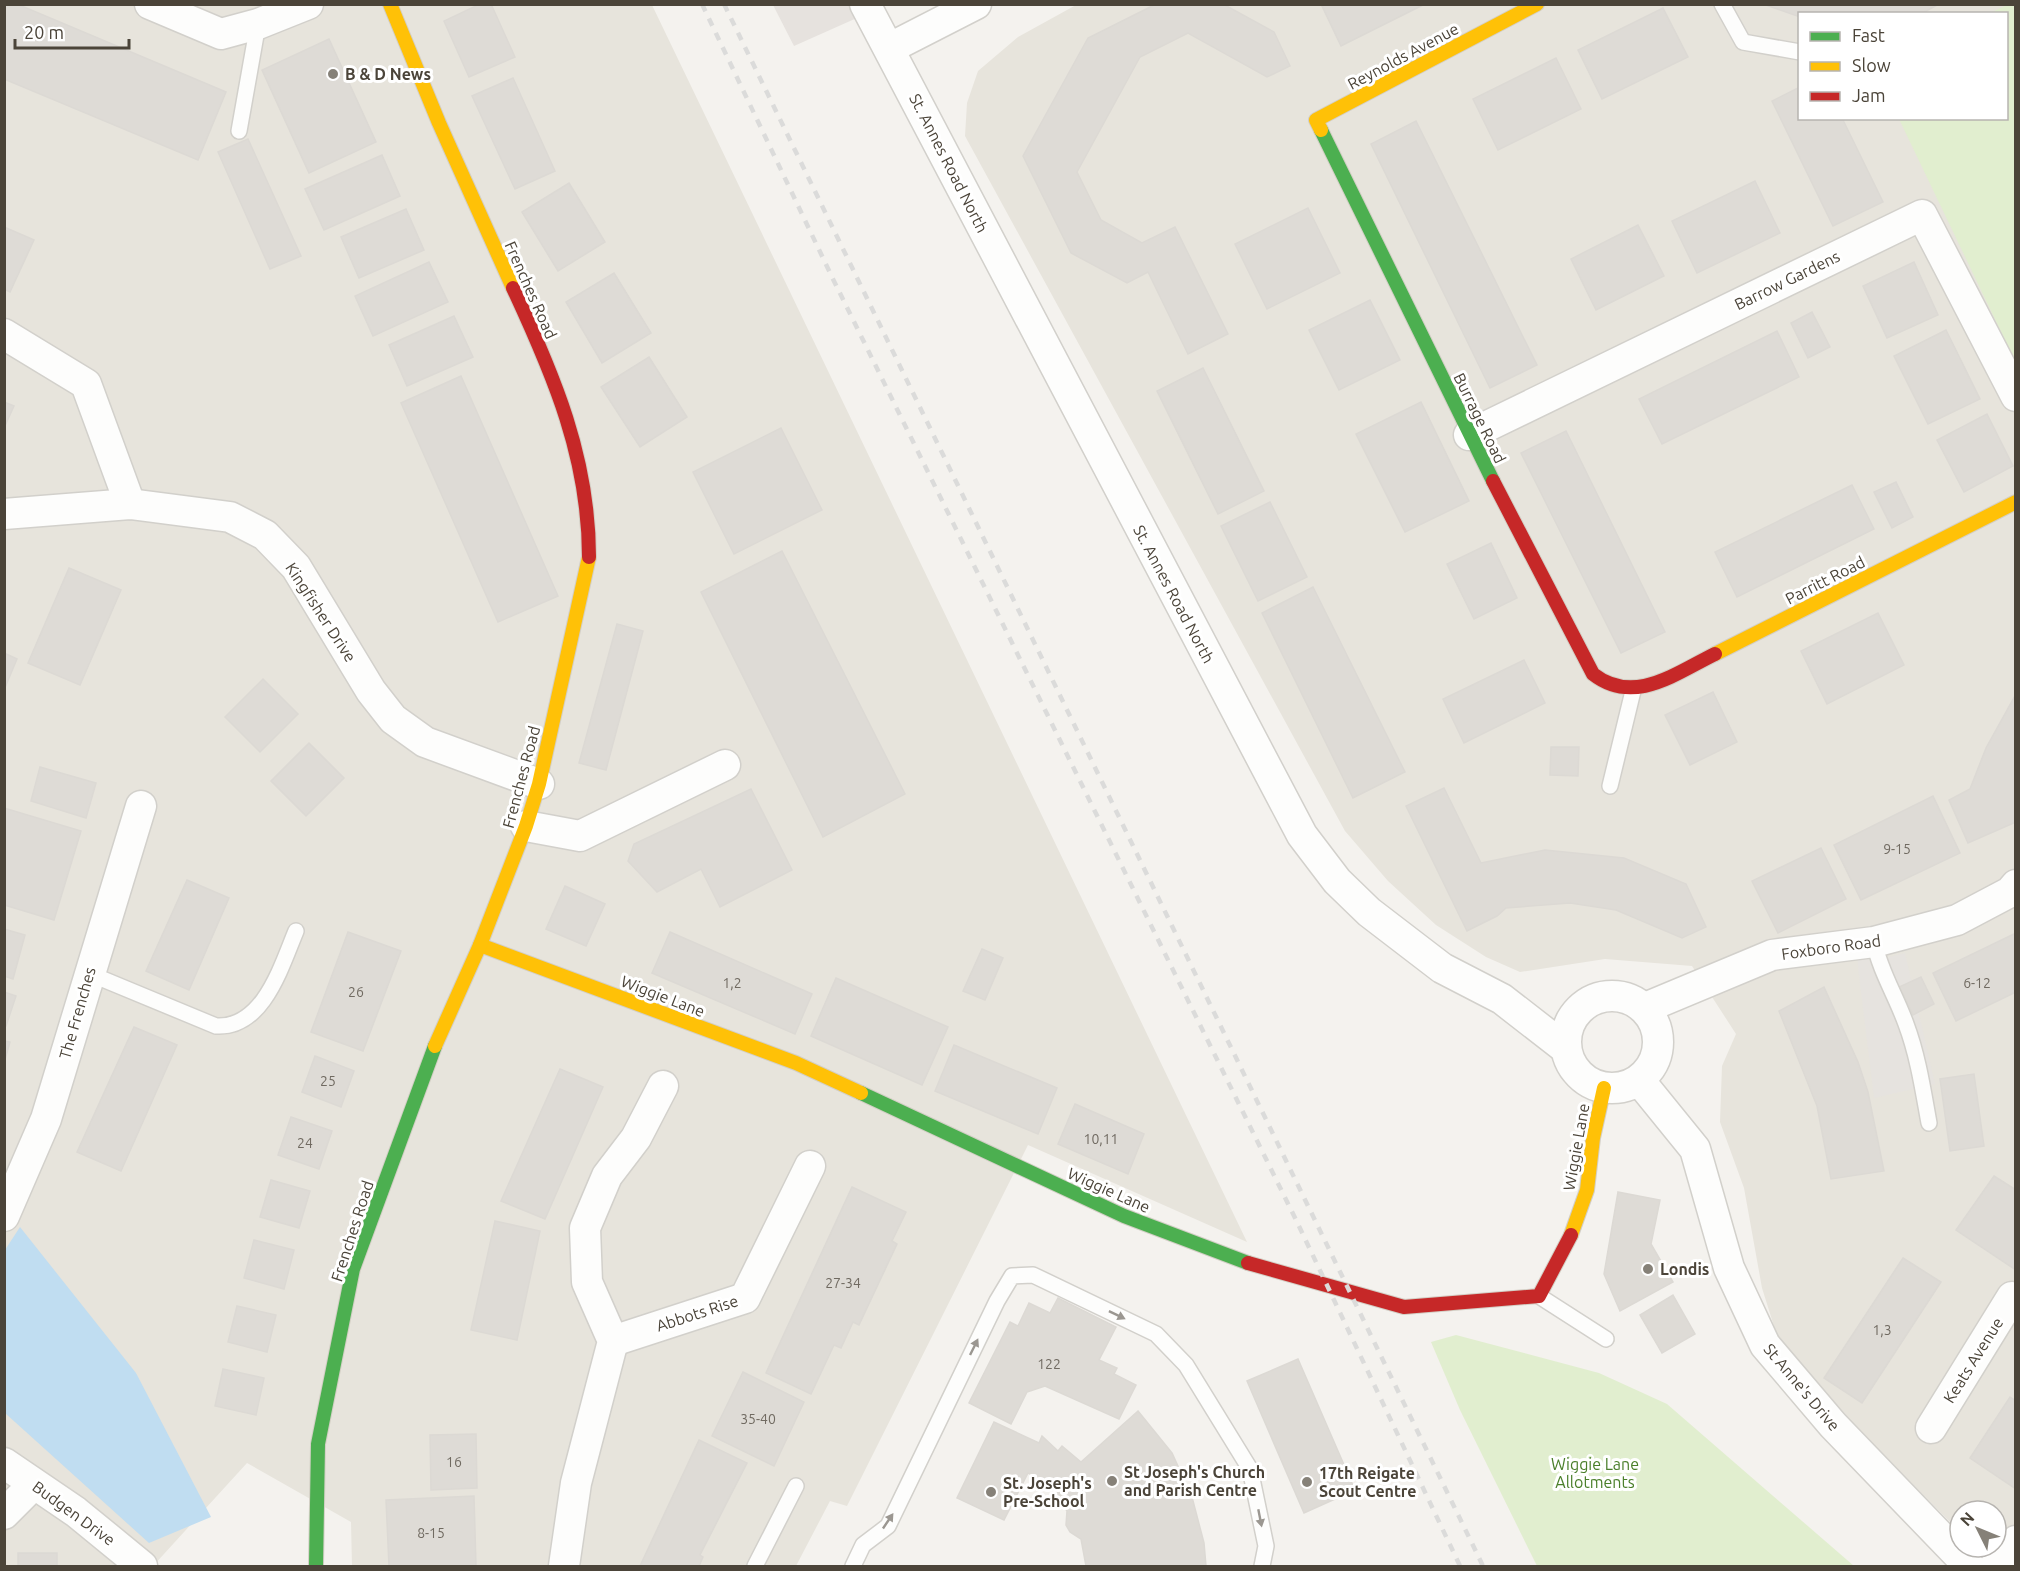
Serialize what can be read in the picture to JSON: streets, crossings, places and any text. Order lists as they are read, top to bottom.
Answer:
{
  "streets": {
    "street": [
      "Reynolds Avenue",
      "St. Annes Road North",
      "Barrow Gardens",
      "Frenches Road",
      "Burrage Road",
      "Parritt Road",
      "Kingfisher Drive",
      "Foxboro Road",
      "Wiggie Lane",
      "The Frenches",
      "Abbots Rise",
      "Keats Avenue",
      "St Anne's Drive",
      "Budgen Drive"
    ]
  },
  "crossings": [
    ["Reynolds Avenue", "Burrage Road"],
    ["St. Annes Road North", "Foxboro Road"],
    ["St. Annes Road North", "Wiggie Lane"],
    ["St. Annes Road North", "St Anne's Drive"],
    ["Barrow Gardens", "Burrage Road"],
    ["Frenches Road", "Kingfisher Drive"],
    ["Frenches Road", "Wiggie Lane"],
    ["Burrage Road", "Parritt Road"],
    ["Foxboro Road", "Wiggie Lane"],
    ["Foxboro Road", "St Anne's Drive"],
    ["Wiggie Lane", "St Anne's Drive"]
  ],
  "parks": ["Wiggie Lane Allotments"],
  "places": [
    "B & D News",
    "Londis",
    "St Joseph's Church and Parish Centre",
    "17th Reigate Scout Centre",
    "St. Joseph's Pre-School"
  ],
  "house_numbers": [
    "9-15",
    "1,2",
    "6-12",
    "26",
    "25",
    "10,11",
    "24",
    "27-34",
    "1,3",
    "122",
    "35-40",
    "16",
    "8-15"
  ],
  "legend": ["Fast", "Slow", "Jam"],
  "scale_bar": "20 m",
  "north": "top left"
}
